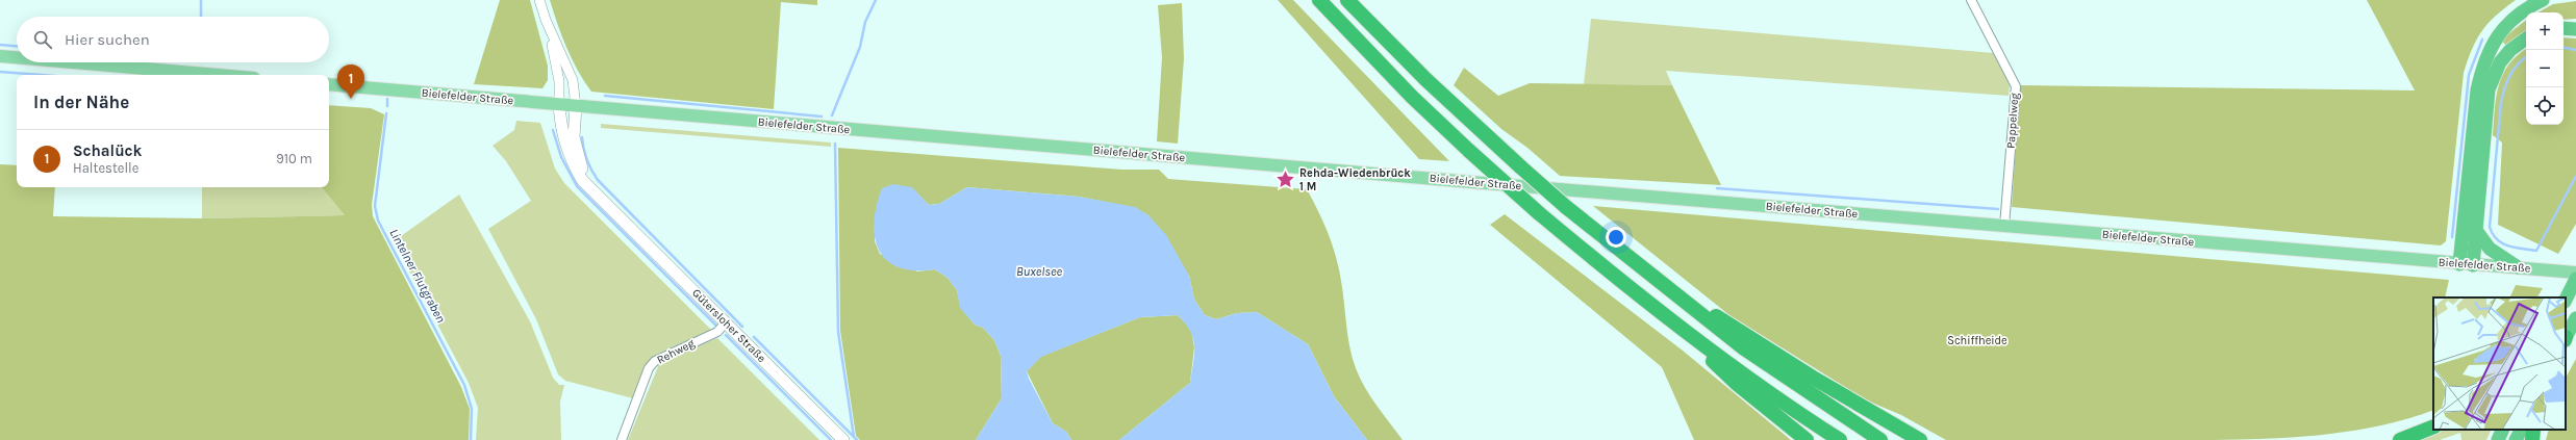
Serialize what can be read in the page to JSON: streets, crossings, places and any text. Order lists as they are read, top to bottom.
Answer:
{
  "streets": {
    "main road": ["Bielefelder Straße", "Gütersloher Straße"],
    "street": ["Pappelweg", "Rehweg"]
  },
  "crossings": [
    ["Bielefelder Straße", "Pappelweg"],
    ["Bielefelder Straße", "Gütersloher Straße"],
    ["Gütersloher Straße", "Rehweg"]
  ],
  "water": ["Buxelsee", "Lintelner Flutgraben"],
  "parks": ["Schiffheide"],
  "places": {
    "place": ["Rehda-Wiedenbrück 1 M"]
  },
  "page": {
    "map_buttons": ["+", "−"],
    "search": "Hier suchen",
    "pins": "1",
    "heading": "In der Nähe",
    "list": [
      {
        "mark": "1",
        "name": "Schalück",
        "note": "Haltestelle",
        "value": "910 m"
      }
    ]
  }
}
